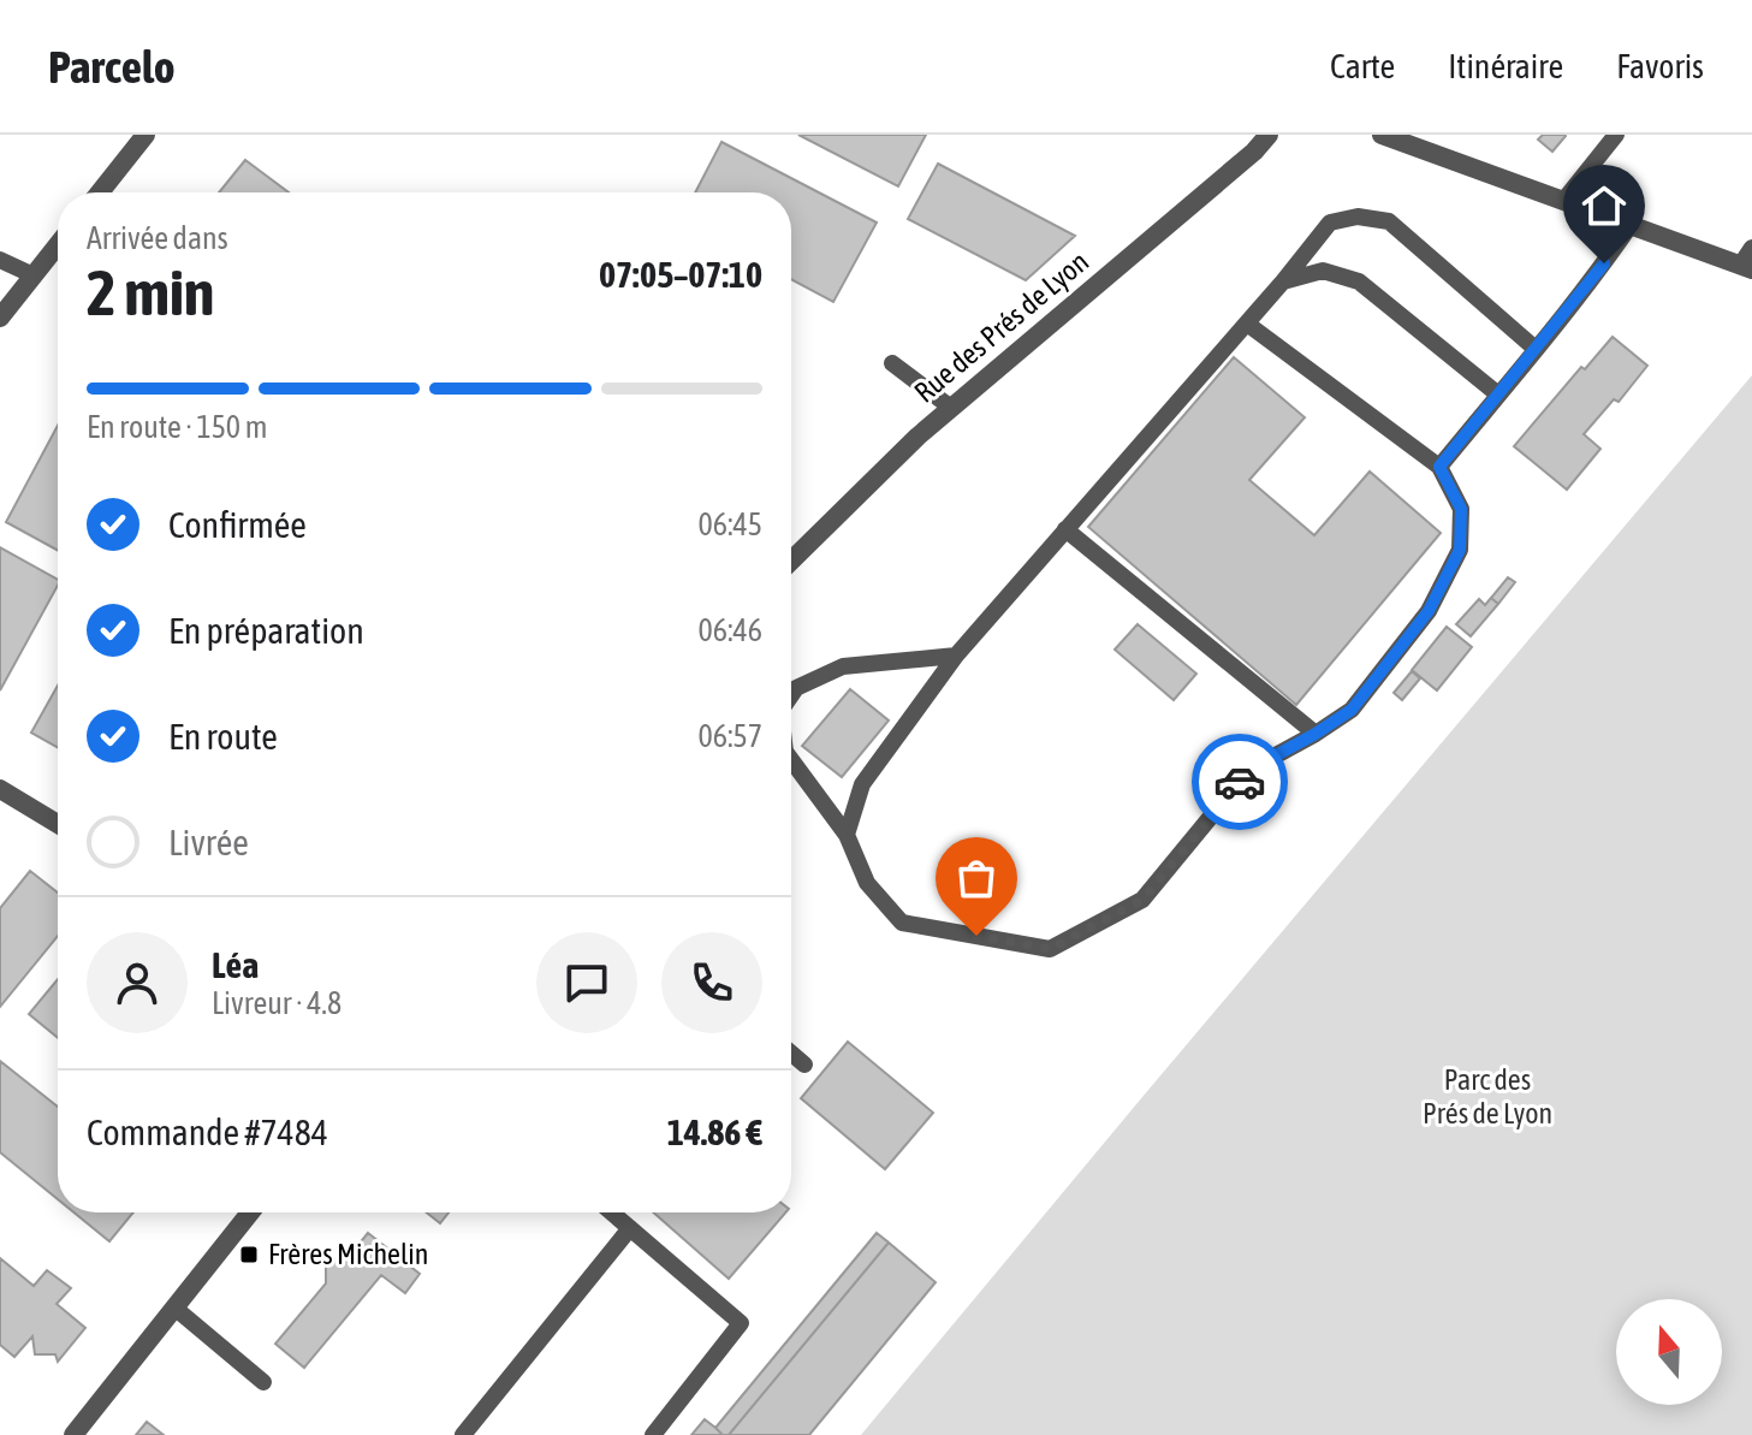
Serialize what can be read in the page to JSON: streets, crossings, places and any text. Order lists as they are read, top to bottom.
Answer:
{
  "streets": {
    "street": ["Rue des Prés de Lyon"]
  },
  "parks": ["Parc des Prés de Lyon"],
  "places": {
    "transit": ["Frères Michelin"]
  },
  "north": "top",
  "page": {
    "header": "Parcelo",
    "nav": ["Carte", "Itinéraire", "Favoris"],
    "heading": ["2 min", "Arrivée dans", "07:05–07:10"],
    "panel": [
      "Léa",
      "Livreur · 4.8",
      "Commande #7484",
      "14.86 €"
    ],
    "bar": "En route · 150 m",
    "list": [
      ["Confirmée", "06:45"],
      ["En préparation", "06:46"],
      ["En route", "06:57"],
      "Livrée"
    ]
  }
}
